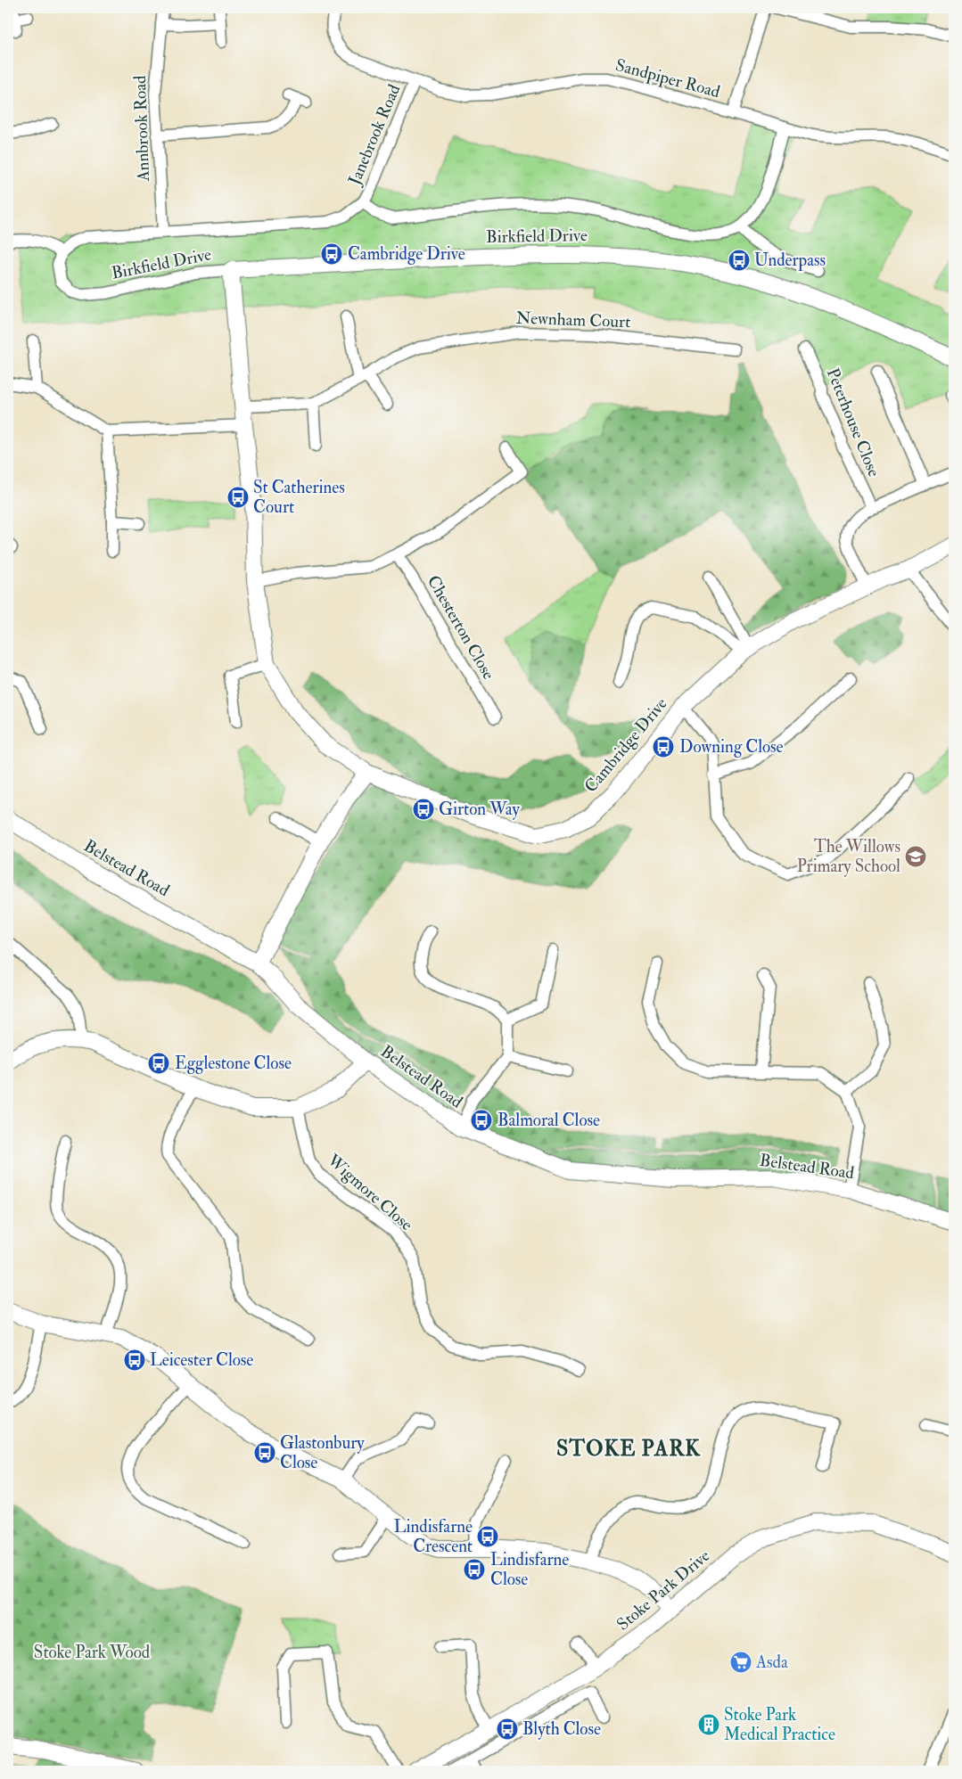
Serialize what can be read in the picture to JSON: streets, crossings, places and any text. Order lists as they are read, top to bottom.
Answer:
{
  "streets": {
    "street": [
      "Sandpiper Road",
      "Annbrook Road",
      "Janebrook Road",
      "Birkfield Drive",
      "Newnham Court",
      "Peterhouse Close",
      "Chesterton Close",
      "Cambridge Drive",
      "Belstead Road",
      "Wigmore Close",
      "Stoke Park Drive"
    ]
  },
  "crossings": [
    ["Sandpiper Road", "Janebrook Road"],
    ["Sandpiper Road", "Birkfield Drive"],
    ["Annbrook Road", "Birkfield Drive"],
    ["Janebrook Road", "Birkfield Drive"],
    ["Birkfield Drive", "Cambridge Drive"],
    ["Newnham Court", "Cambridge Drive"]
  ],
  "districts": ["STOKE PARK"],
  "parks": ["Stoke Park Wood"],
  "places": {
    "bus stop": [
      "Cambridge Drive",
      "Underpass",
      "St Catherines Court",
      "Downing Close",
      "Girton Way",
      "Egglestone Close",
      "Balmoral Close",
      "Leicester Close",
      "Glastonbury Close",
      "Lindisfarne Crescent",
      "Lindisfarne Close",
      "Blyth Close"
    ],
    "school or university": ["The Willows Primary School"],
    "supermarket": ["Asda"],
    "building": ["Stoke Park Medical Practice"]
  }
}
